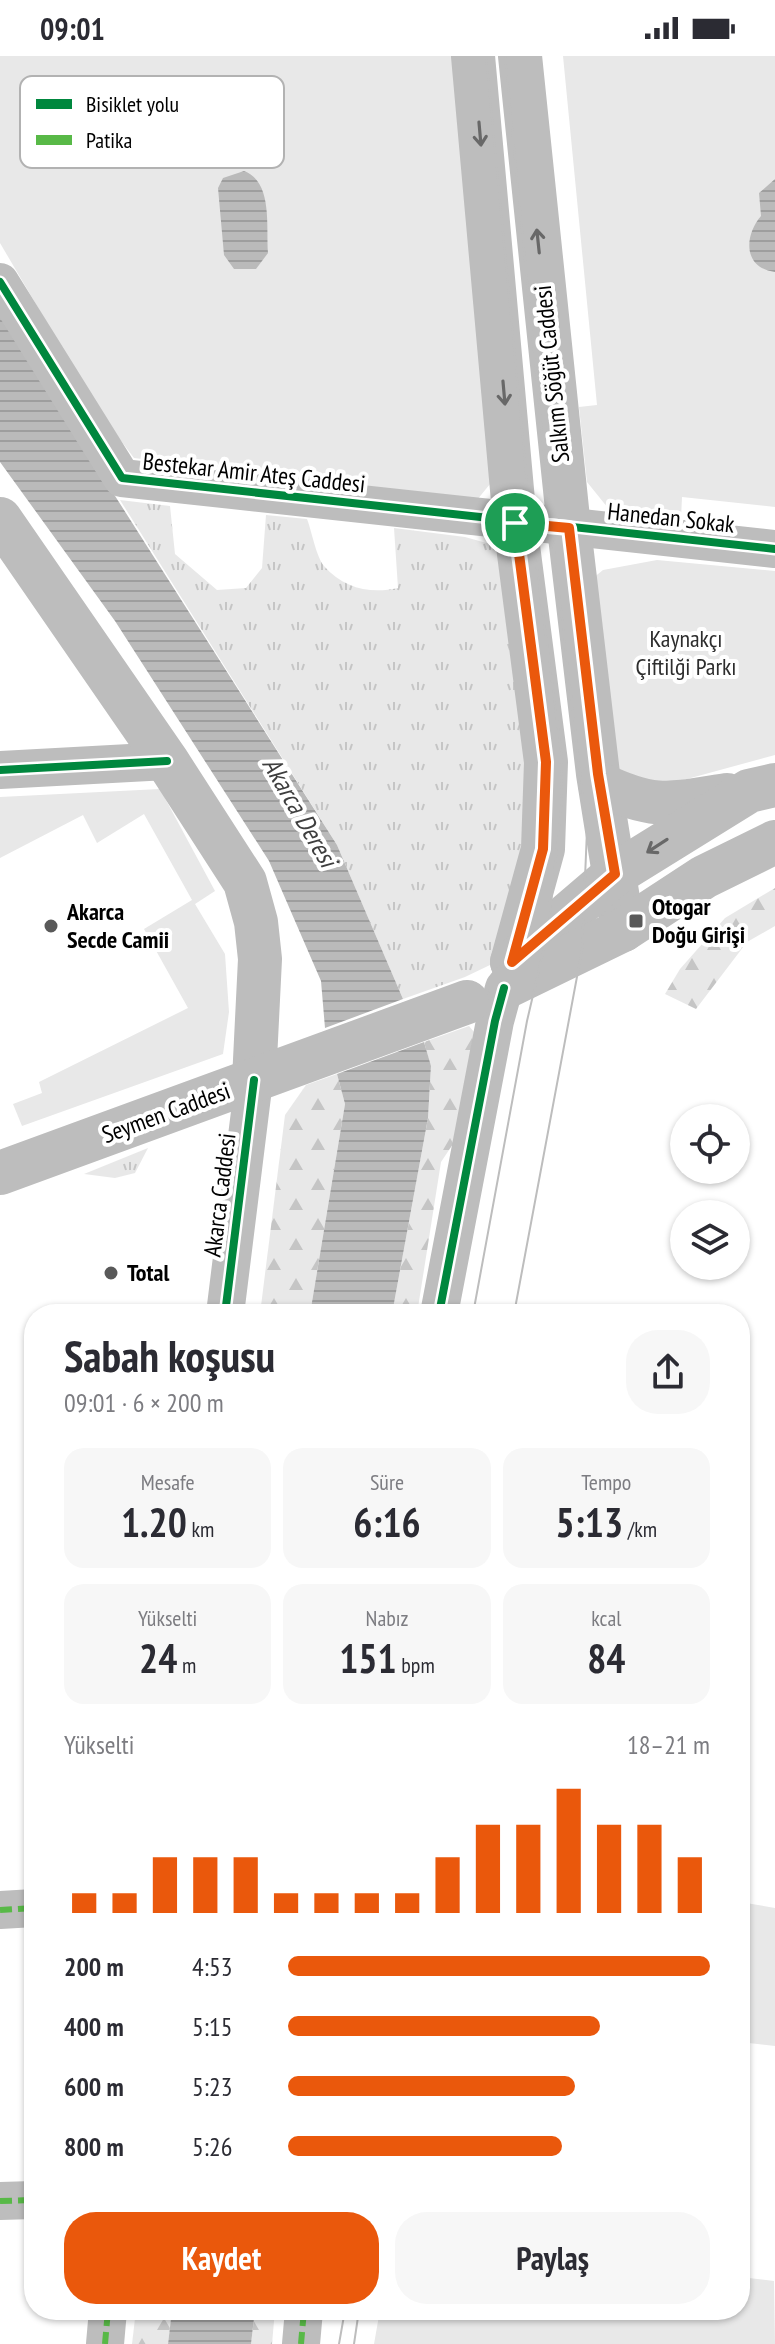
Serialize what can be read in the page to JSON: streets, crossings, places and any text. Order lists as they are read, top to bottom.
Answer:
{
  "streets": {
    "main road": ["Salkım Söğüt Caddesi", "Seymen Caddesi"],
    "street": ["Bestekar Amir Ateş Caddesi", "Hanedan Sokak", "Akarca Caddesi"]
  },
  "crossings": [
    ["Salkım Söğüt Caddesi", "Hanedan Sokak"],
    ["Salkım Söğüt Caddesi", "Seymen Caddesi"],
    ["Bestekar Amir Ateş Caddesi", "Hanedan Sokak"],
    ["Seymen Caddesi", "Akarca Caddesi"]
  ],
  "water": ["Akarca Deresi"],
  "parks": ["Kaynakçı Çiftilği Parkı"],
  "places": {
    "transit": ["Otogar Doğu Girişi"],
    "other": ["Akarca Secde Camii", "Total"]
  },
  "legend": ["Bisiklet yolu", "Patika"],
  "page": {
    "status": "09:01",
    "heading": ["Sabah koşusu", "09:01 · 6 × 200 m"],
    "stats": [
      ["Mesafe", "1.20 km"],
      ["Süre", "6:16"],
      ["Tempo", "5:13 /km"],
      ["Yükselti", "24 m"],
      ["Nabız", "151 bpm"],
      ["kcal", "84"]
    ],
    "chart": ["Yükselti", "18–21 m"],
    "list": [
      {
        "name": "200 m",
        "note": "4:53"
      },
      {
        "name": "400 m",
        "note": "5:15"
      },
      {
        "name": "600 m",
        "note": "5:23"
      },
      {
        "name": "800 m",
        "note": "5:26"
      }
    ],
    "buttons": ["Kaydet", "Paylaş"]
  }
}
